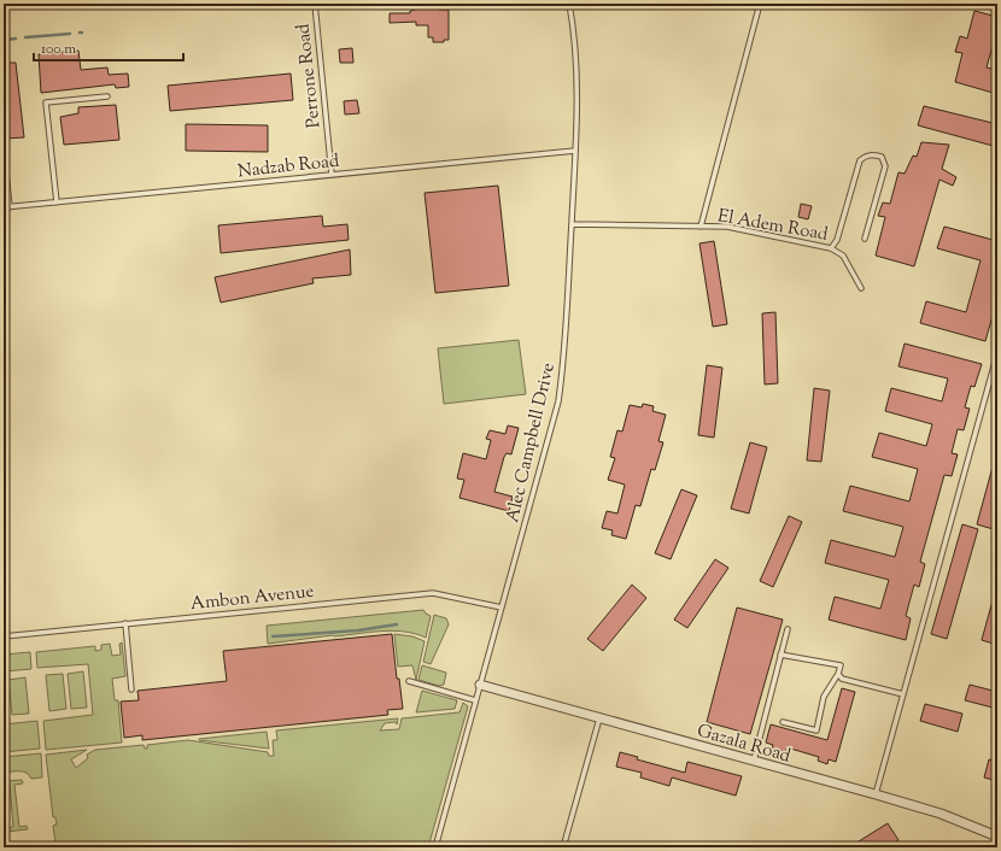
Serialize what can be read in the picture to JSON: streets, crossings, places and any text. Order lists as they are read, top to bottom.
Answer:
{
  "streets": {
    "street": ["Gazala Road"],
    "lane": [
      "Perrone Road",
      "Nadzab Road",
      "El Adem Road",
      "Alec Campbell Drive",
      "Ambon Avenue"
    ]
  },
  "crossings": [
    ["Perrone Road", "Nadzab Road"],
    ["Nadzab Road", "Alec Campbell Drive"],
    ["El Adem Road", "Alec Campbell Drive"],
    ["Alec Campbell Drive", "Ambon Avenue"],
    ["Alec Campbell Drive", "Gazala Road"]
  ],
  "scale_bar": "100 m"
}
